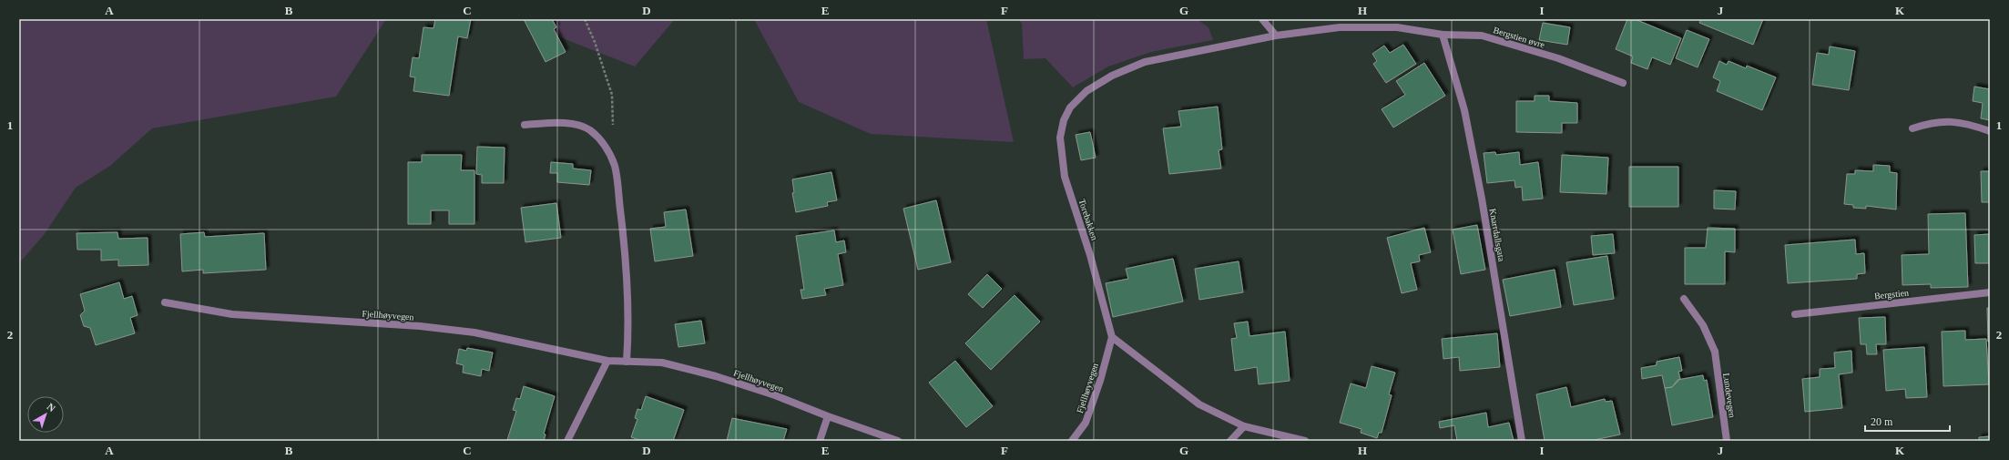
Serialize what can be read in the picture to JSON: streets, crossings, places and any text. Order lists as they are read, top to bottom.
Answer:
{
  "streets": {
    "street": [
      "Bergstien øvre",
      "Torebakken",
      "Knarrdallsgata",
      "Bergstien",
      "Fjellhøyvegen",
      "Lundevegen"
    ]
  },
  "crossings": [
    ["Bergstien øvre", "Torebakken"],
    ["Bergstien øvre", "Knarrdallsgata"],
    ["Torebakken", "Fjellhøyvegen"]
  ],
  "scale_bar": "20 m",
  "north": "top right",
  "grid": {
    "columns": [
      "A",
      "B",
      "C",
      "D",
      "E",
      "F",
      "G",
      "H",
      "I",
      "J",
      "K"
    ],
    "rows": ["1", "2"]
  }
}
